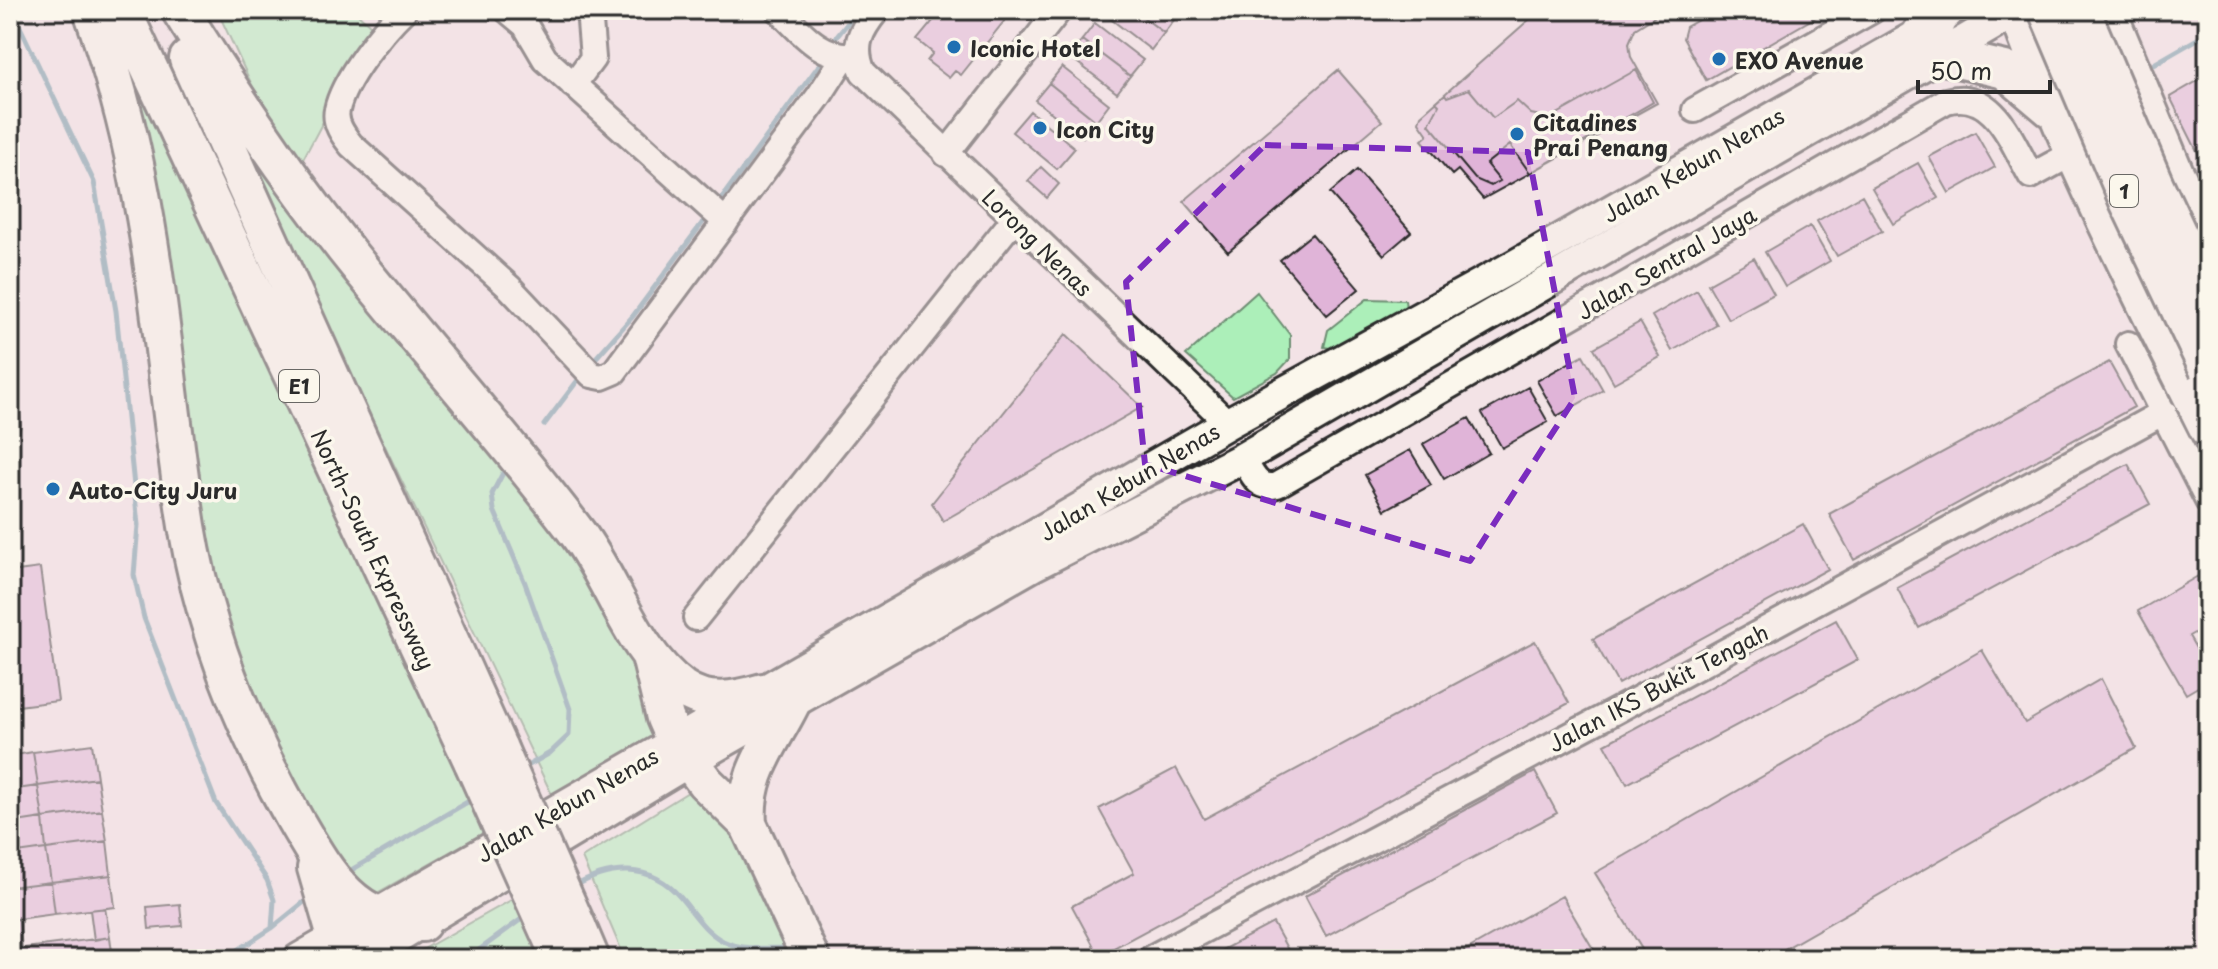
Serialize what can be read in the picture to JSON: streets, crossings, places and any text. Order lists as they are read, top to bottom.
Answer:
{
  "streets": {
    "highway": ["1", "E1", "North–South Expressway"],
    "main road": ["Jalan Kebun Nenas"],
    "street": ["Lorong Nenas", "Jalan Sentral Jaya", "Jalan IKS Bukit Tengah"]
  },
  "crossings": [
    ["Jalan Kebun Nenas", "Lorong Nenas"],
    ["Jalan Kebun Nenas", "Jalan Sentral Jaya"]
  ],
  "places": [
    "Iconic Hotel",
    "EXO Avenue",
    "Icon City",
    "Citadines Prai Penang",
    "Auto-City Juru"
  ],
  "scale_bar": "50 m"
}
